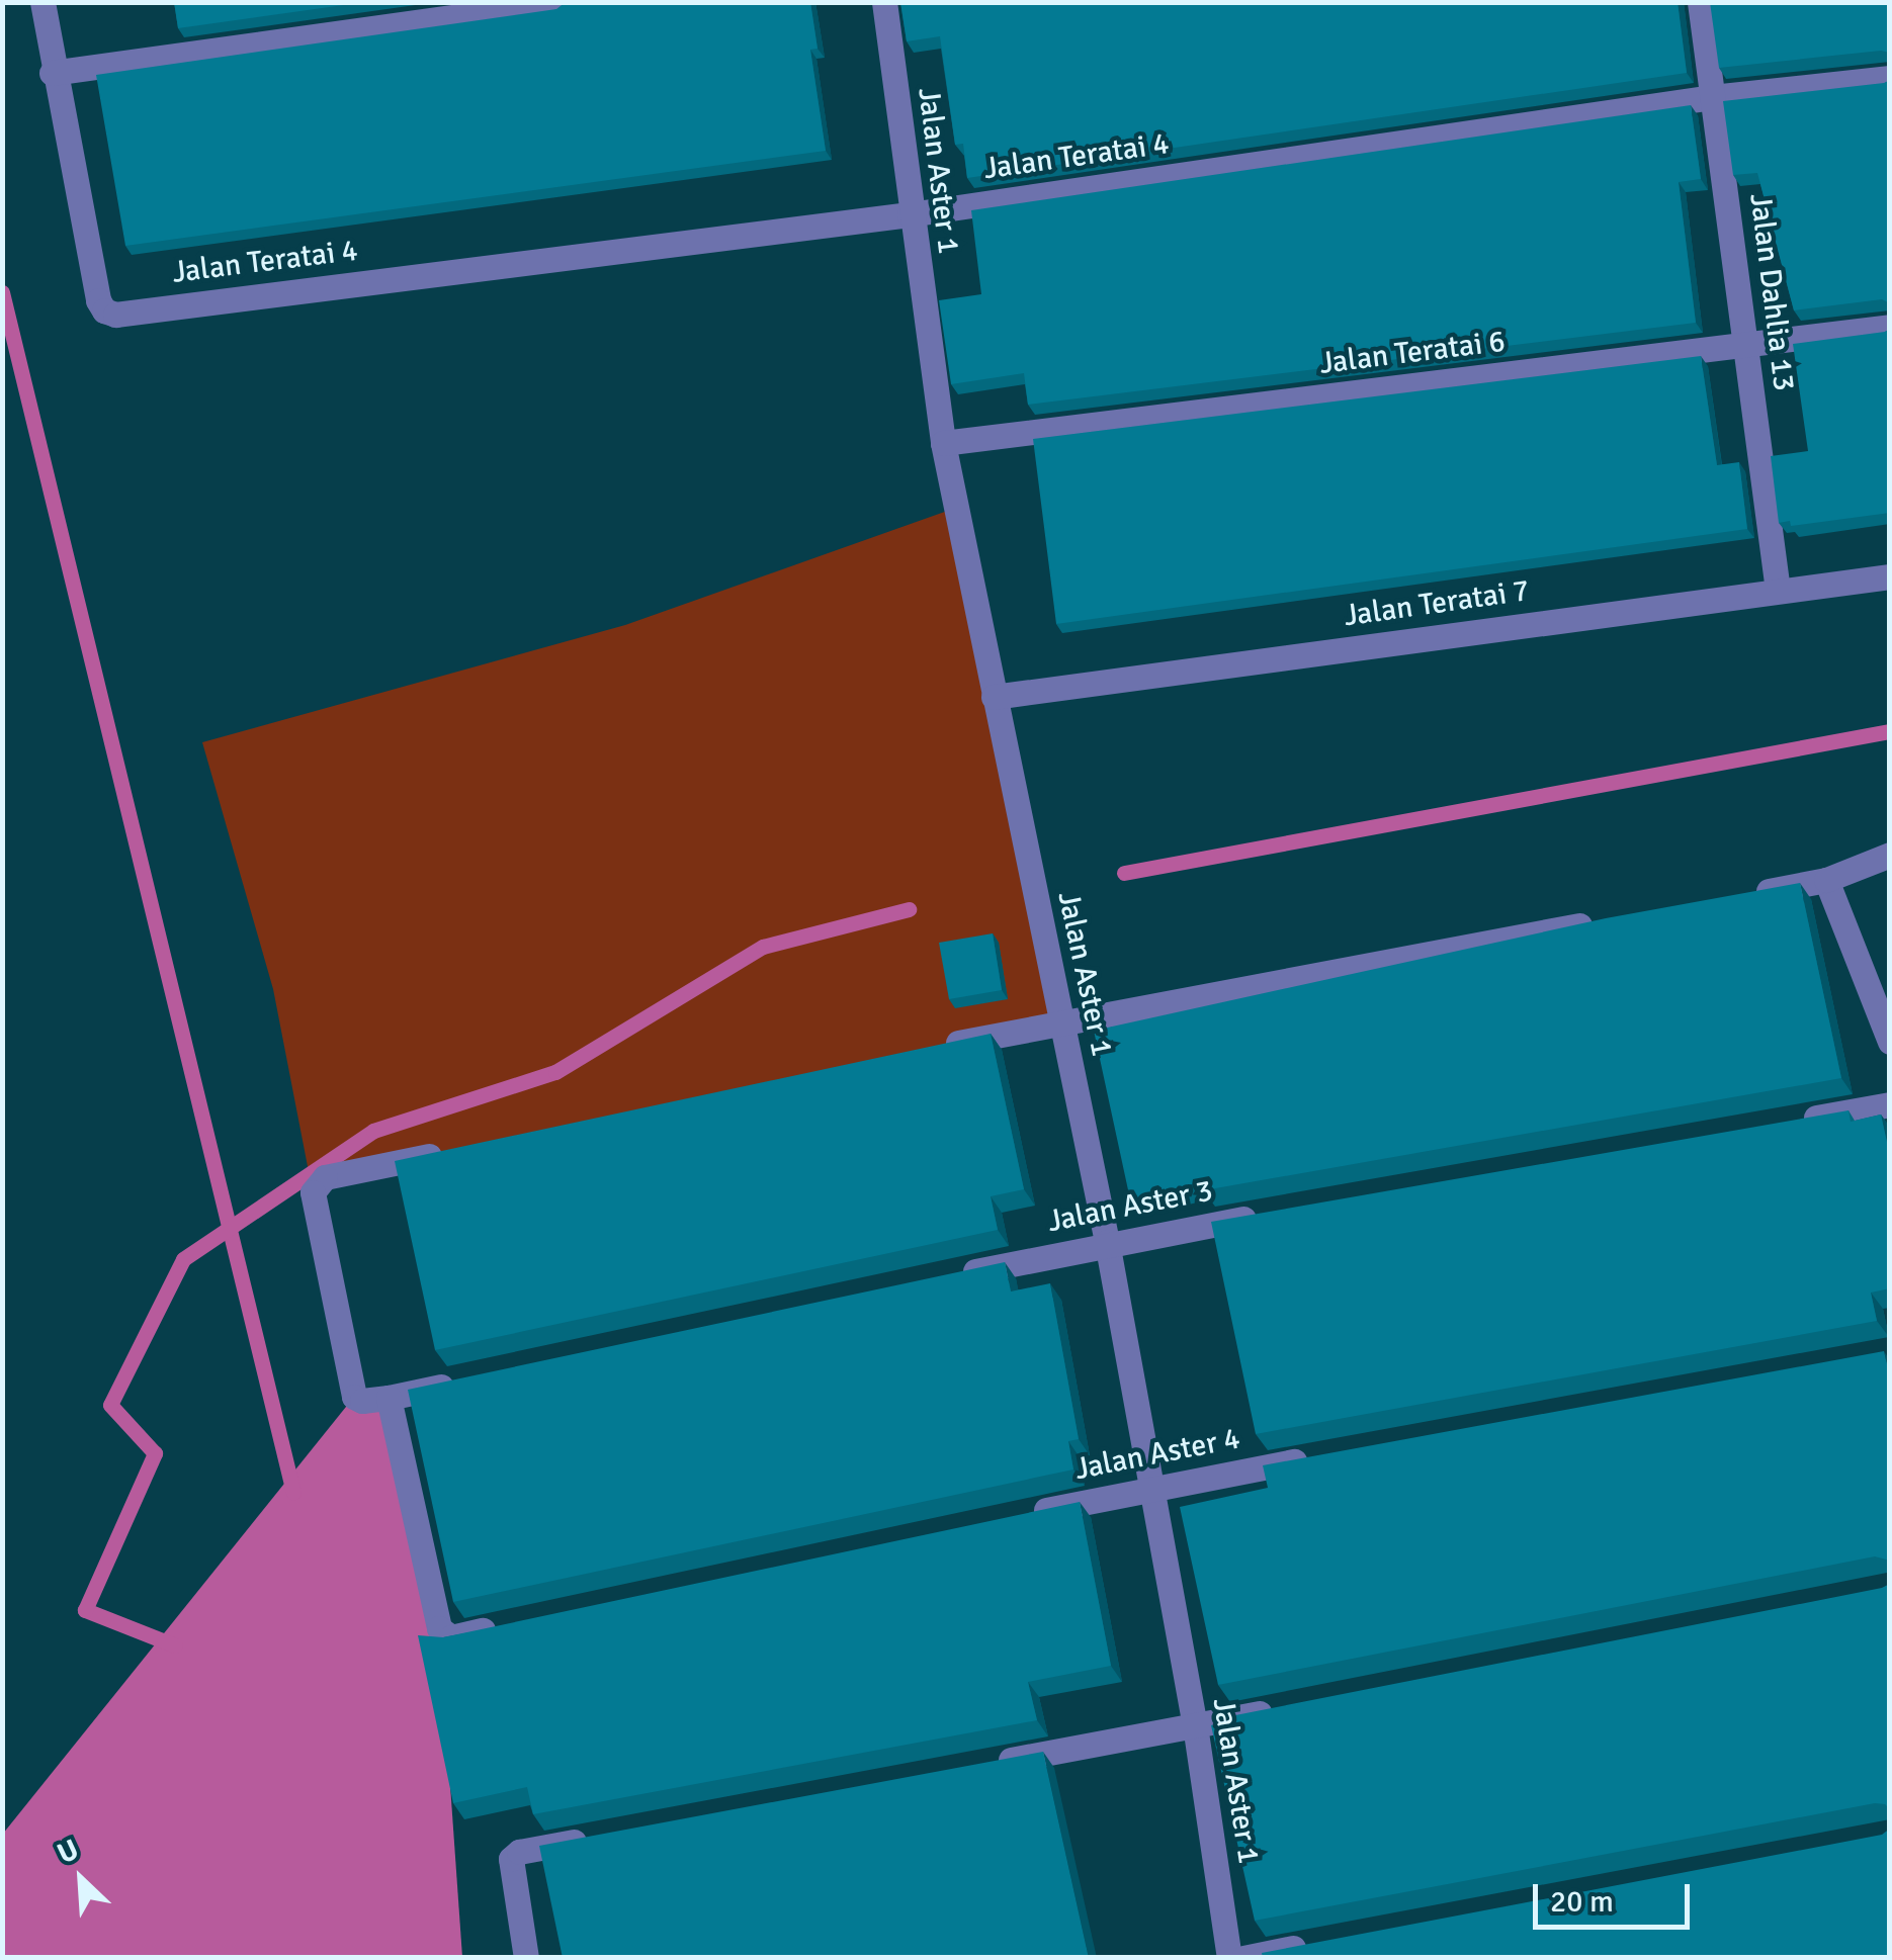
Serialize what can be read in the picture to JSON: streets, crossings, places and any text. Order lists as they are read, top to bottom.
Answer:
{
  "streets": {
    "street": [
      "Jalan Teratai 4",
      "Jalan Aster 1",
      "Jalan Dahlia 13",
      "Jalan Teratai 6",
      "Jalan Teratai 7",
      "Jalan Aster 3",
      "Jalan Aster 4"
    ]
  },
  "crossings": [
    ["Jalan Teratai 4", "Jalan Aster 1"],
    ["Jalan Teratai 4", "Jalan Dahlia 13"],
    ["Jalan Aster 1", "Jalan Teratai 6"],
    ["Jalan Aster 1", "Jalan Teratai 7"],
    ["Jalan Aster 1", "Jalan Aster 3"],
    ["Jalan Aster 1", "Jalan Aster 4"],
    ["Jalan Dahlia 13", "Jalan Teratai 6"],
    ["Jalan Dahlia 13", "Jalan Teratai 7"]
  ],
  "scale_bar": "20 m",
  "north": "top left"
}
